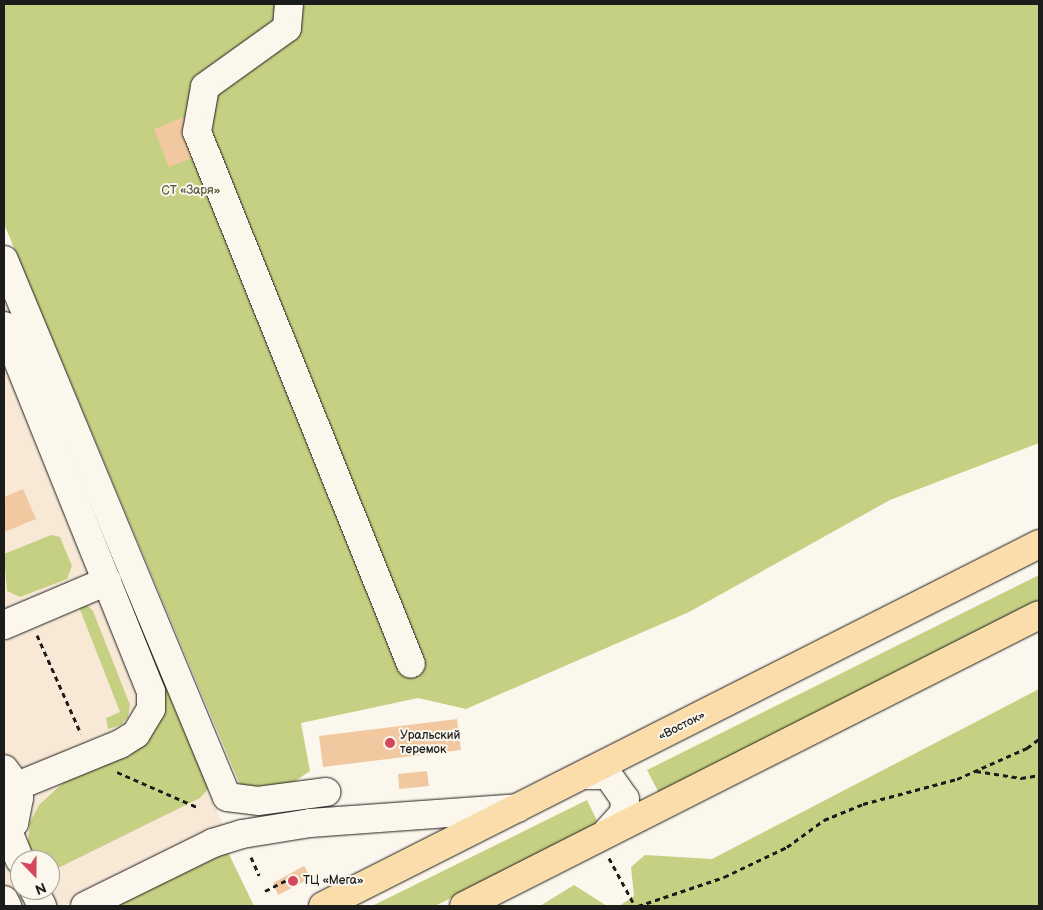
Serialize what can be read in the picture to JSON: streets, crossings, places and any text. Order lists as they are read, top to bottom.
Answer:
{
  "streets": {
    "main road": ["«Восток»"]
  },
  "parks": ["СТ «Заря»"],
  "places": ["Уральский теремок", "ТЦ «Мега»"],
  "north": "bottom"
}
